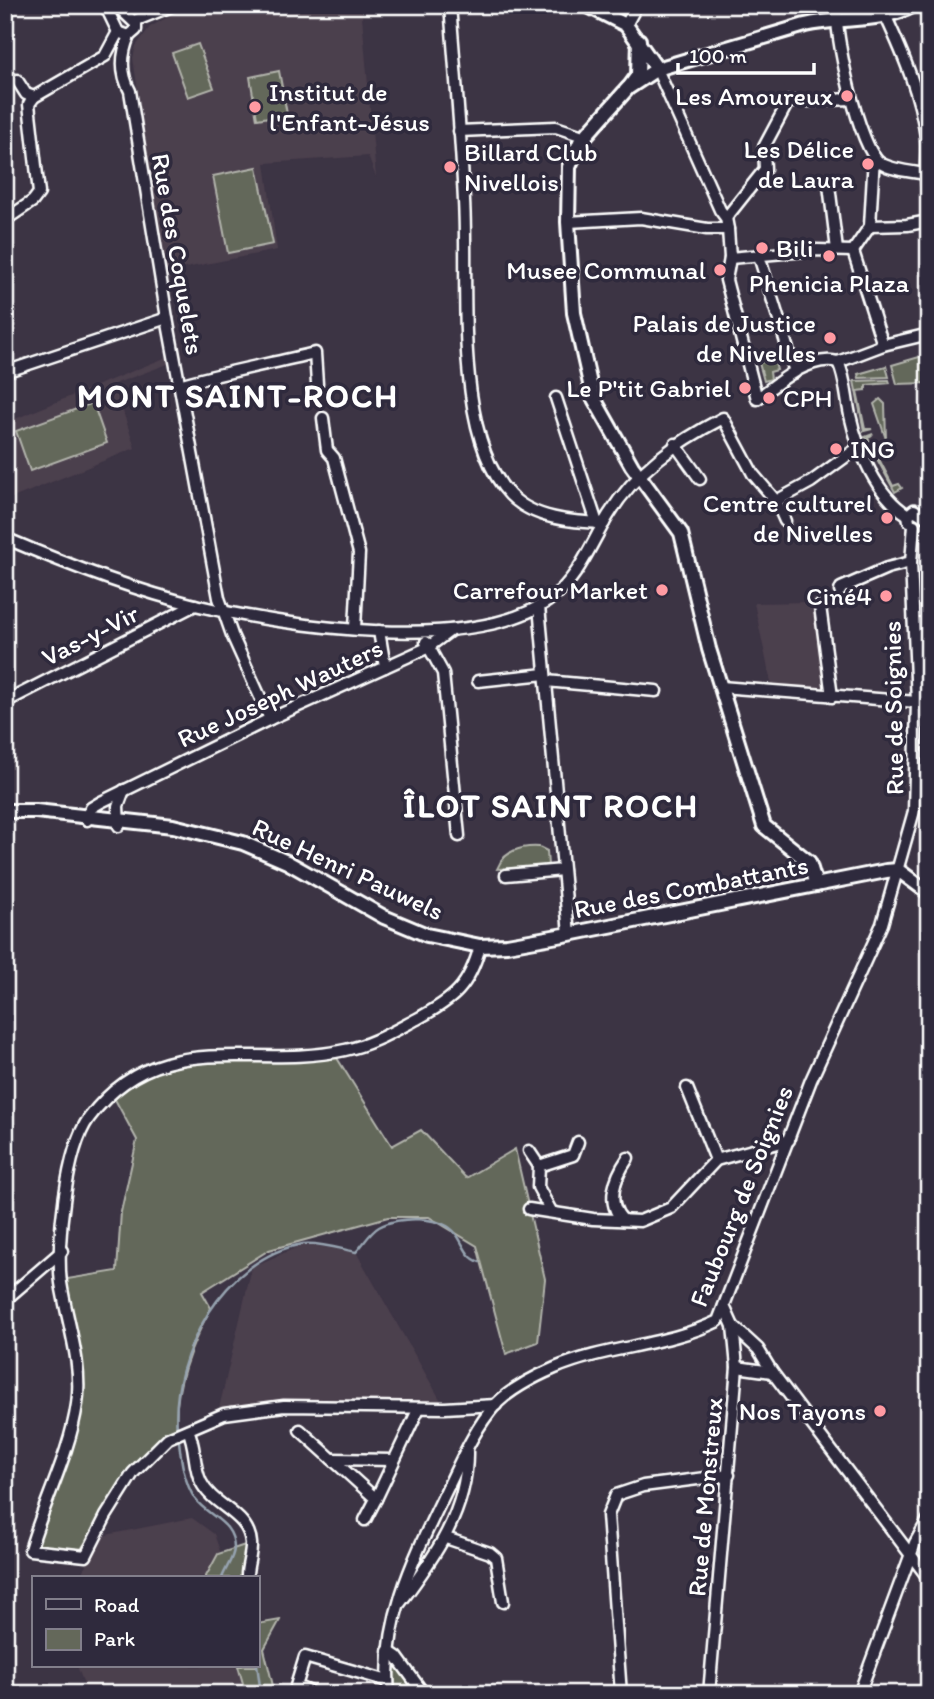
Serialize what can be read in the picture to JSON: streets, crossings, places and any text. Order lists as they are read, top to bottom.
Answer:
{
  "streets": {
    "main road": ["Rue Henri Pauwels", "Rue des Combattants"],
    "street": [
      "Rue des Coquelets",
      "Vas-y-Vir",
      "Rue Joseph Wauters",
      "Rue de Soignies",
      "Faubourg de Soignies",
      "Rue de Monstreux"
    ]
  },
  "crossings": [
    ["Rue des Coquelets", "Rue Joseph Wauters"],
    ["Rue Joseph Wauters", "Rue Henri Pauwels"],
    ["Rue de Soignies", "Rue des Combattants"],
    ["Rue de Soignies", "Faubourg de Soignies"],
    ["Rue Henri Pauwels", "Rue des Combattants"],
    ["Rue des Combattants", "Faubourg de Soignies"],
    ["Faubourg de Soignies", "Rue de Monstreux"]
  ],
  "districts": ["MONT SAINT-ROCH", "ÎLOT SAINT ROCH"],
  "places": [
    "Les Amoureux",
    "Institut de l'Enfant-Jésus",
    "Les Délice de Laura",
    "Billard Club Nivellois",
    "Bili",
    "Phenicia Plaza",
    "Musee Communal",
    "Palais de Justice de Nivelles",
    "Le P'tit Gabriel",
    "CPH",
    "ING",
    "Centre culturel de Nivelles",
    "Carrefour Market",
    "Ciné4",
    "Nos Tayons"
  ],
  "legend": ["Road", "Park"],
  "scale_bar": "100 m"
}
